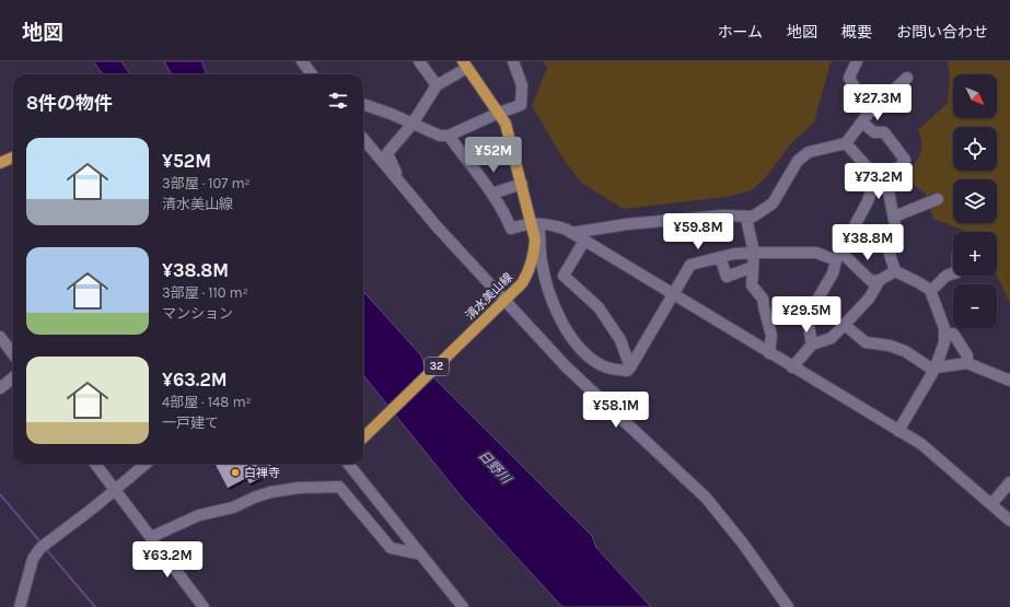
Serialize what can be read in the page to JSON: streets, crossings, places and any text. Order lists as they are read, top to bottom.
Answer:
{
  "streets": {
    "main road": ["清水美山線", "32"]
  },
  "water": ["日野川"],
  "places": ["白禅寺"],
  "north": "bottom right",
  "page": {
    "header": "地図",
    "nav": [
      "ホーム",
      "地図",
      "概要",
      "お問い合わせ"
    ],
    "map_buttons": ["+", "−"],
    "heading": "8件の物件",
    "price": [
      "¥27.3M",
      "¥52M",
      "¥73.2M",
      "¥59.8M",
      "¥38.8M",
      "¥29.5M",
      "¥58.1M",
      "¥63.2M"
    ],
    "list": [
      {
        "name": "¥52M",
        "note": "3部屋 · 107 m² · 清水美山線"
      },
      {
        "name": "¥38.8M",
        "note": "3部屋 · 110 m² · マンション"
      },
      {
        "name": "¥63.2M",
        "note": "4部屋 · 148 m² · 一戸建て"
      }
    ]
  }
}
